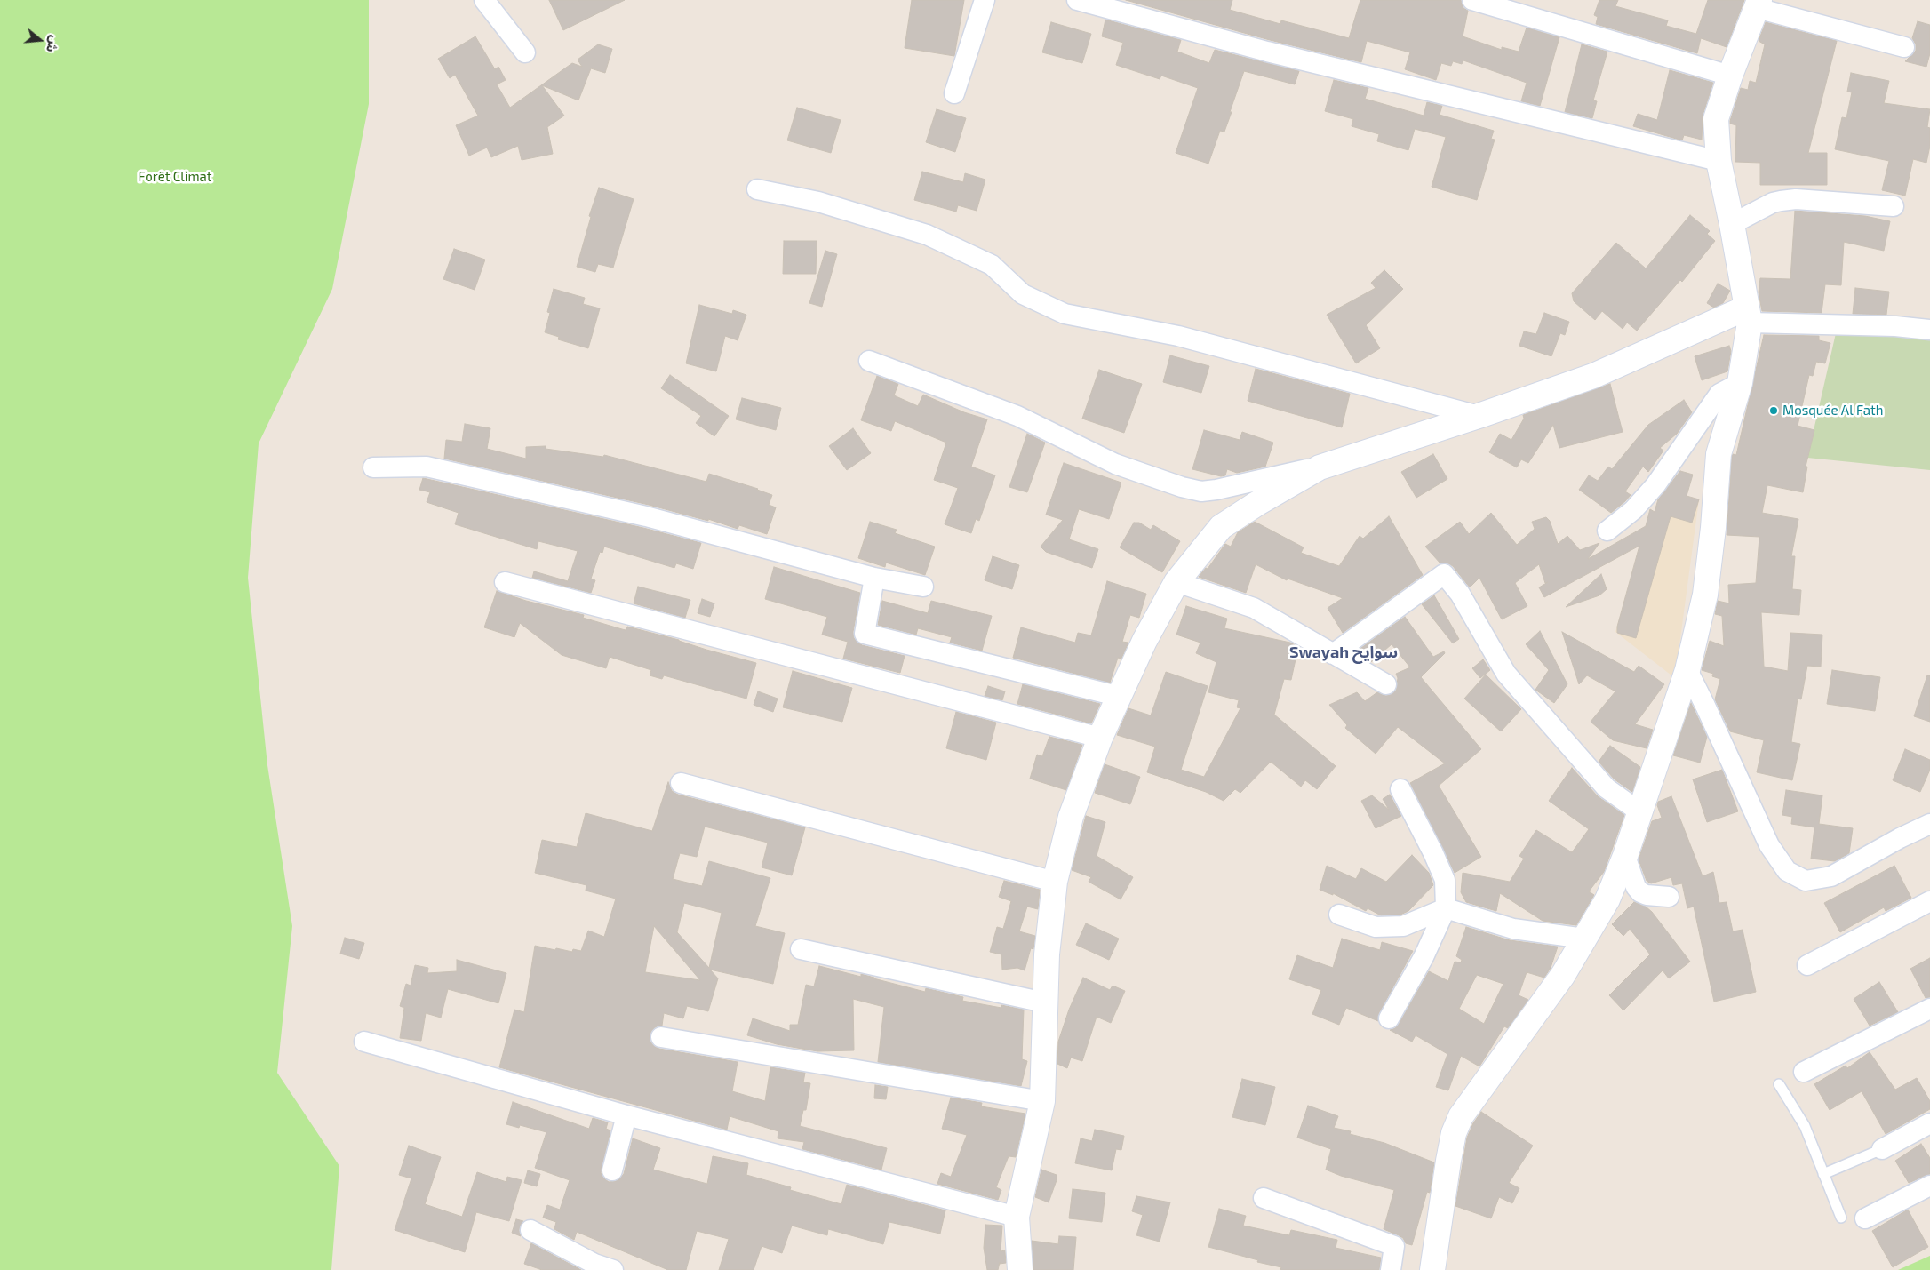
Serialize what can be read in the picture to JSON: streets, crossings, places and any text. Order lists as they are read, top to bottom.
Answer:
{
  "districts": ["Swayah سوايح"],
  "parks": ["Forêt Climat"],
  "places": ["Mosquée Al Fath"],
  "north": "right"
}
